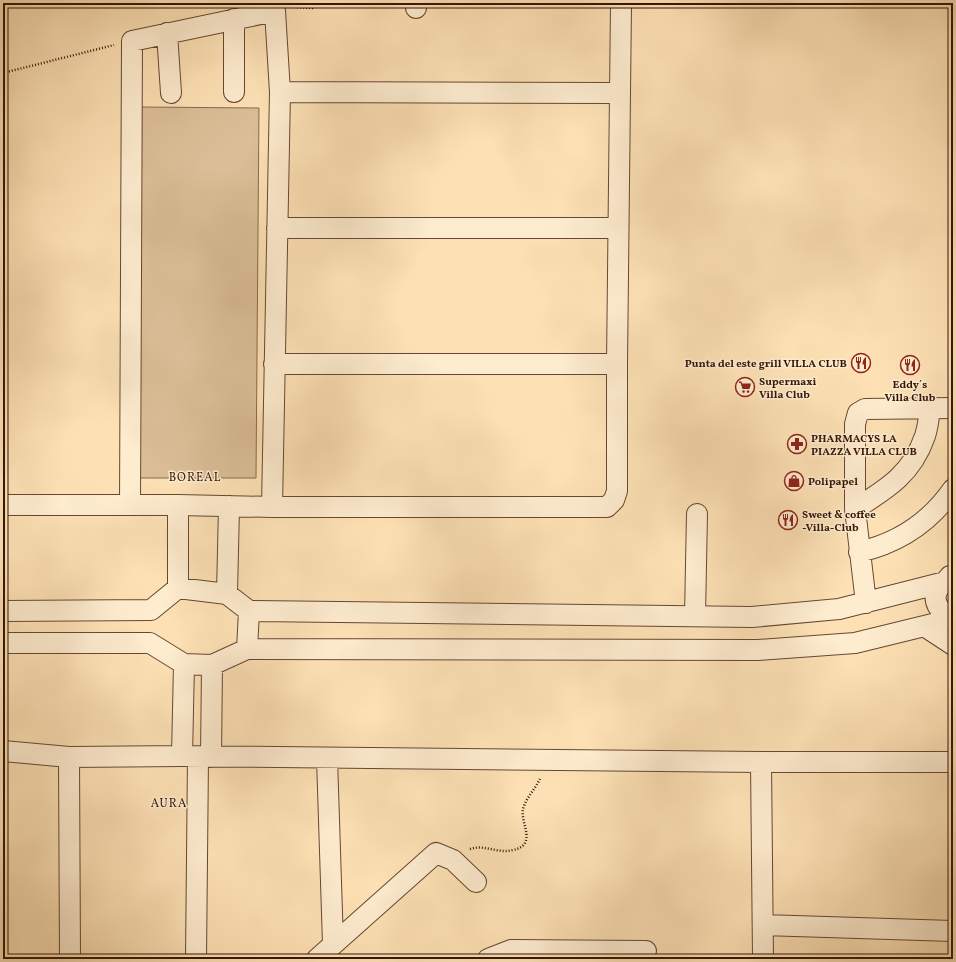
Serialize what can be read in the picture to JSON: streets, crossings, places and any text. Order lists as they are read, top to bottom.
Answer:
{
  "districts": ["BOREAL", "AURA"],
  "places": {
    "restaurant": ["Punta del este grill VILLA CLUB", "Eddy´s Villa Club", "Sweet & coffee -Villa-Club"],
    "supermarket": ["Supermaxi Villa Club"],
    "pharmacy": ["PHARMACYS LA PIAZZA VILLA CLUB"],
    "shop": ["Polipapel"]
  }
}
